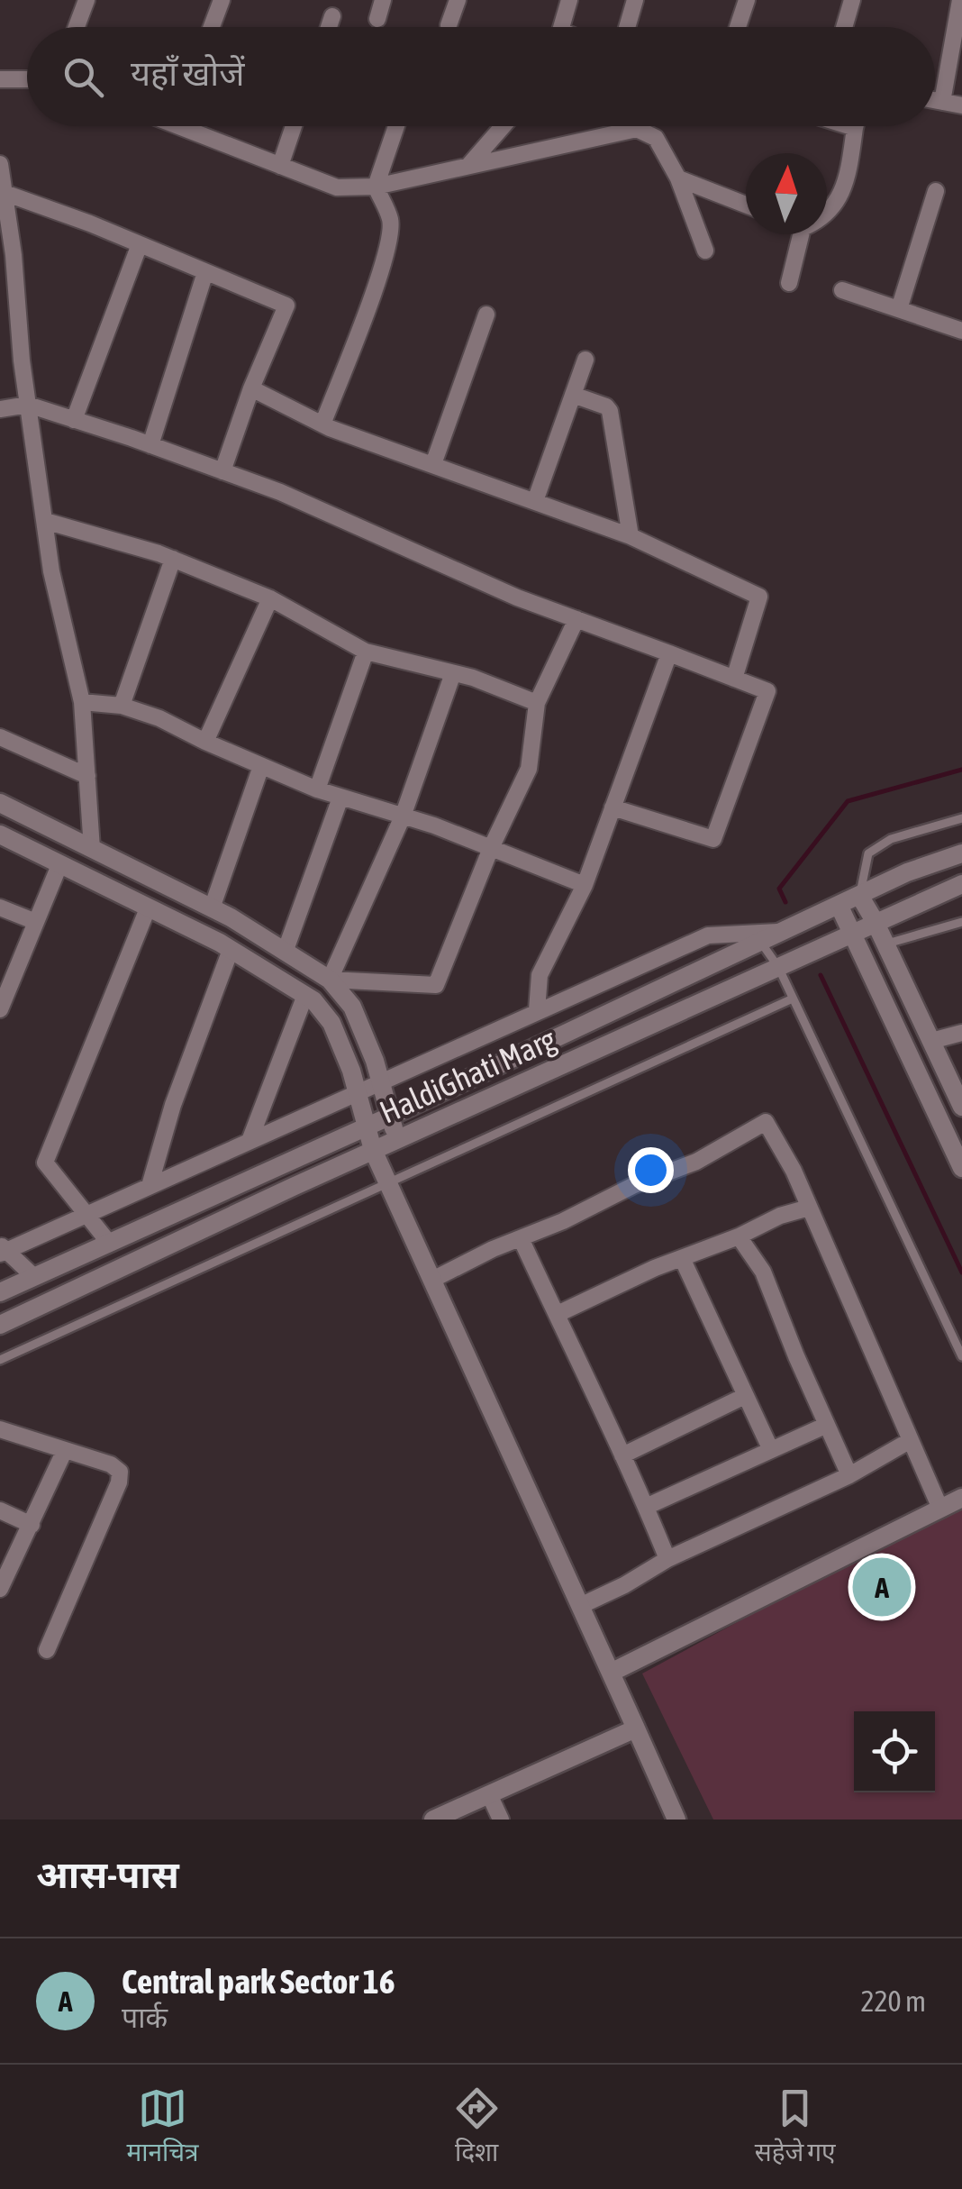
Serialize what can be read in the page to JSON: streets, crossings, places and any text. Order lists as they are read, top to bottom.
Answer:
{
  "streets": {
    "street": ["HaldiGhati Marg"]
  },
  "north": "top",
  "page": {
    "search": "यहाँ खोजें",
    "pins": "A",
    "heading": "आस-पास",
    "list": [
      {
        "mark": "A",
        "name": "Central park Sector 16",
        "note": "पार्क",
        "value": "220 m"
      }
    ],
    "nav": ["मानचित्र", "दिशा", "सहेजे गए"]
  }
}
